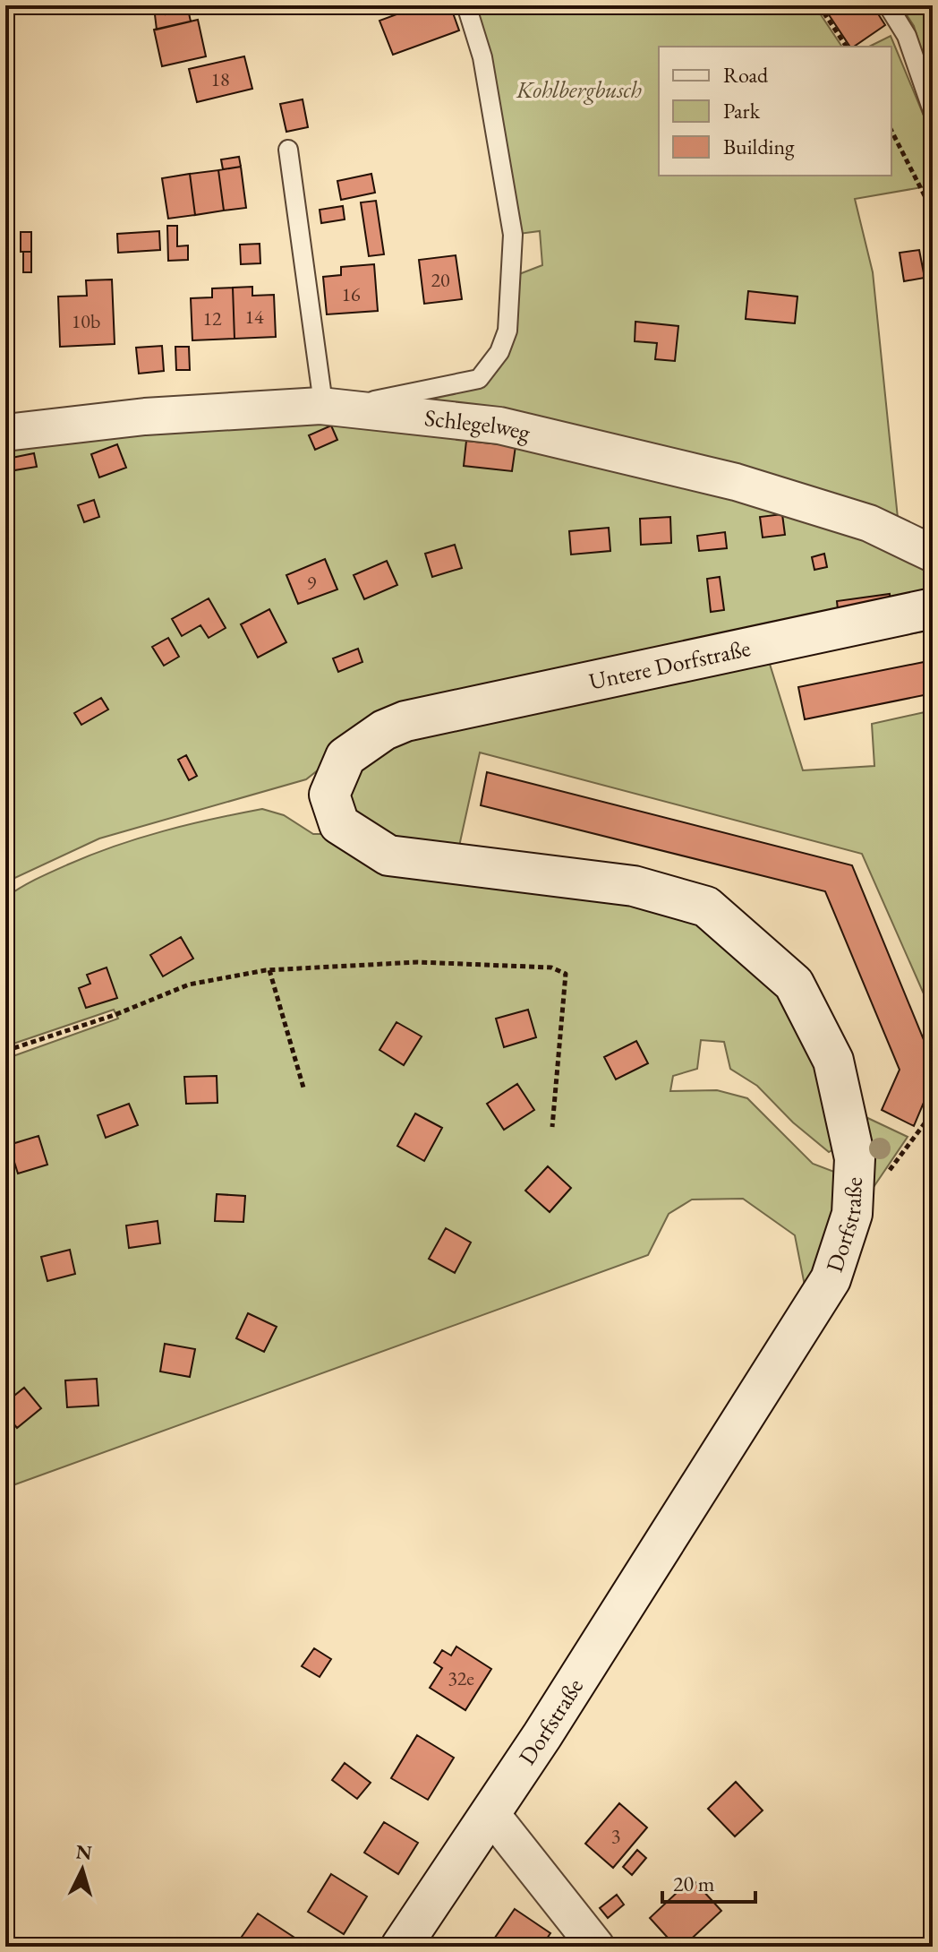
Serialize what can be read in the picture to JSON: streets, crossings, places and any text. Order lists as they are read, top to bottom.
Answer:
{
  "streets": {
    "street": ["Schlegelweg", "Untere Dorfstraße", "Dorfstraße"]
  },
  "crossings": [
    ["Untere Dorfstraße", "Dorfstraße"]
  ],
  "parks": ["Kohlbergbusch"],
  "house_numbers": [
    "18",
    "20",
    "16",
    "14",
    "12",
    "10b",
    "9",
    "32e",
    "3"
  ],
  "legend": ["Road", "Park", "Building"],
  "scale_bar": "20 m",
  "north": "top"
}
